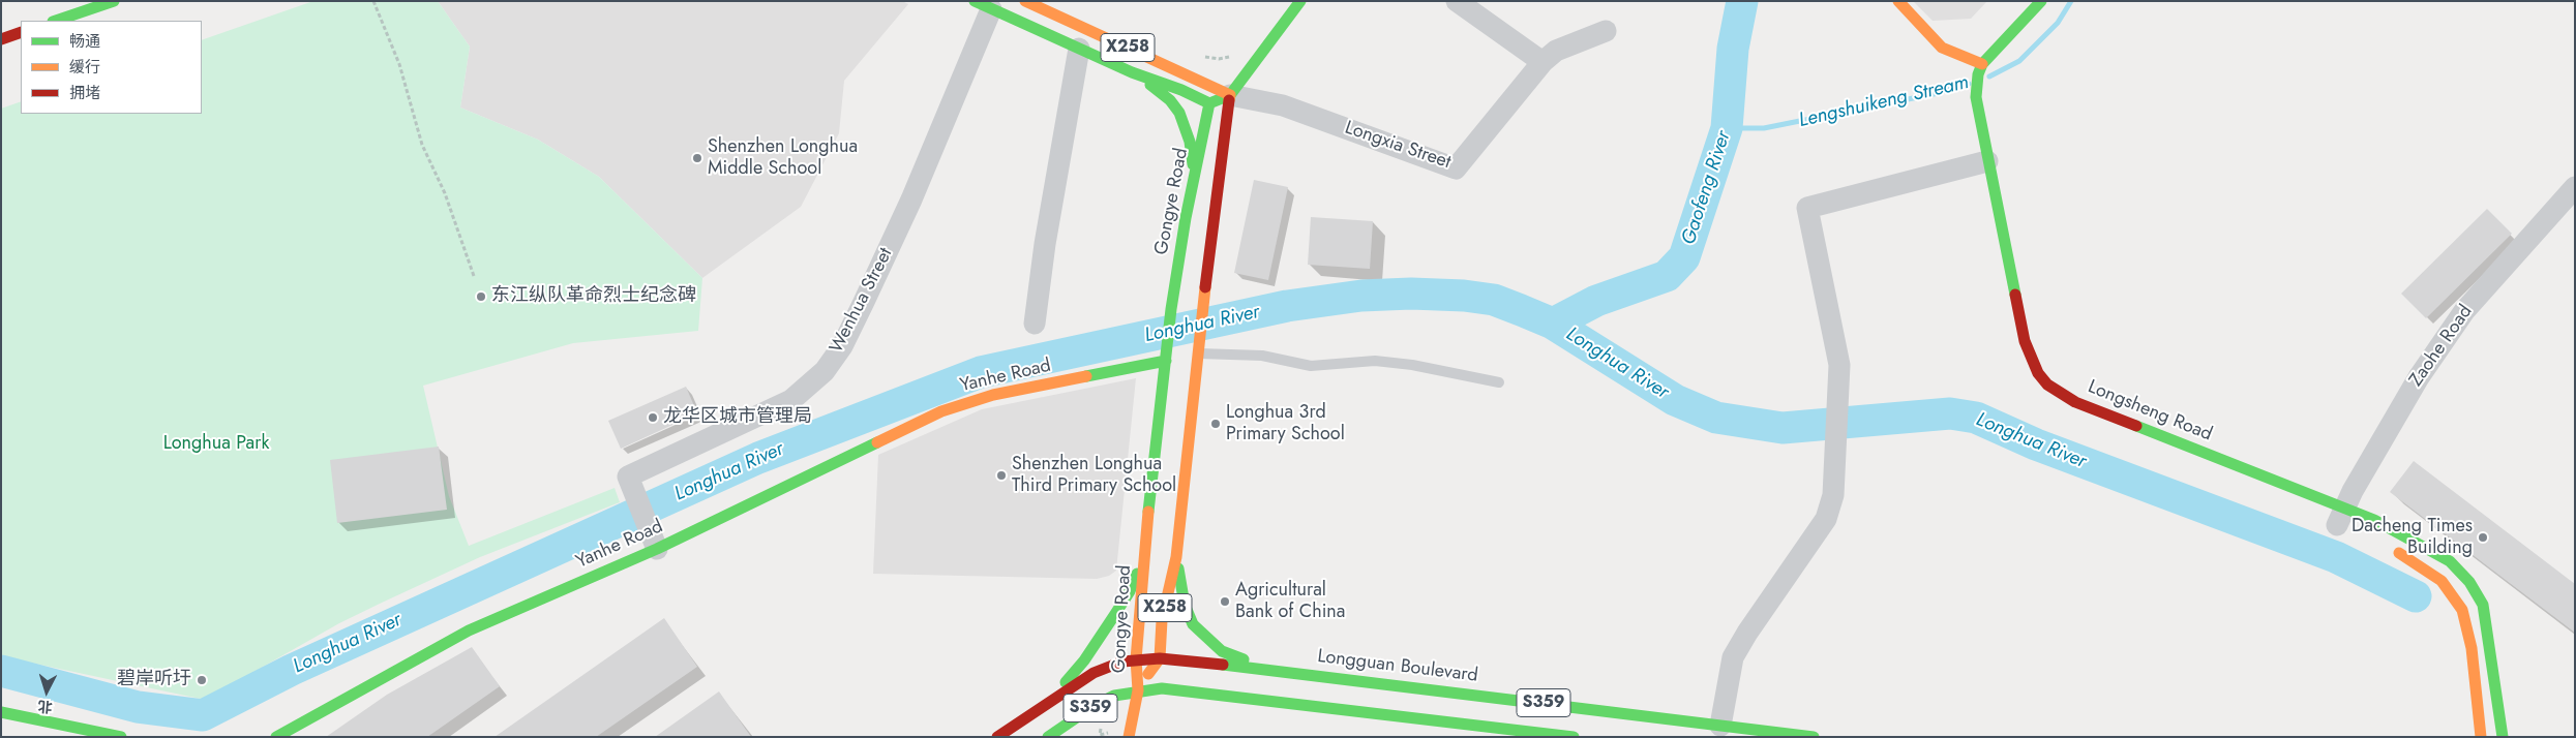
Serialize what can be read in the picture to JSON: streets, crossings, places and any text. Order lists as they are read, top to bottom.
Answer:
{
  "streets": {
    "main road": [
      "X258",
      "Gongye Road",
      "Yanhe Road",
      "Longsheng Road",
      "Longguan Boulevard",
      "S359"
    ],
    "street": ["Longxia Street", "Wenhua Street", "Zaohe Road"]
  },
  "crossings": [
    ["X258", "Longxia Street"],
    ["X258", "Gongye Road"],
    ["X258", "Wenhua Street"],
    ["X258", "Longguan Boulevard"],
    ["Gongye Road", "Yanhe Road"],
    ["Gongye Road", "Longguan Boulevard"],
    ["Gongye Road", "S359"],
    ["Wenhua Street", "Yanhe Road"],
    ["Zaohe Road", "Longsheng Road"]
  ],
  "water": ["Lengshuikeng Stream", "Gaofeng River", "Longhua River"],
  "parks": ["Longhua Park"],
  "places": [
    "Shenzhen Longhua Middle School",
    "东江纵队革命烈士纪念碑",
    "龙华区城市管理局",
    "Longhua 3rd Primary School",
    "Shenzhen Longhua Third Primary School",
    "Dacheng Times Building",
    "Agricultural Bank of China",
    "碧岸听圩"
  ],
  "legend": ["畅通", "缓行", "拥堵"],
  "north": "bottom"
}
